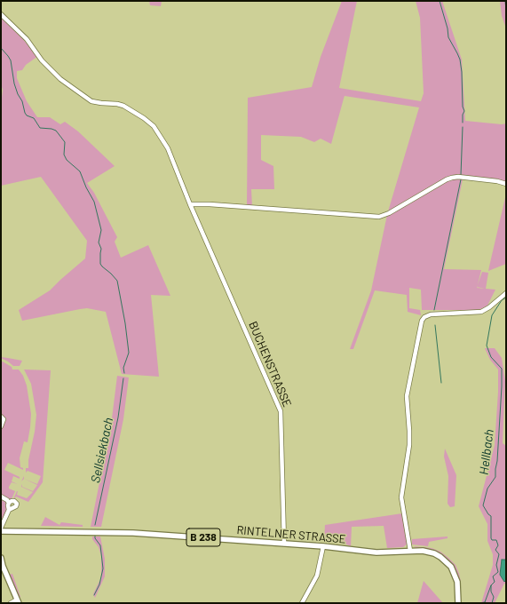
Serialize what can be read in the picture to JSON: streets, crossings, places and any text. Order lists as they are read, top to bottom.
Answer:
{
  "streets": {
    "main road": ["RINTELNER STRASSE", "B 238"],
    "street": ["BUCHENSTRASSE"]
  },
  "crossings": [
    ["BUCHENSTRASSE", "RINTELNER STRASSE"]
  ],
  "water": ["Sellsiekbach", "Hellbach"]
}
